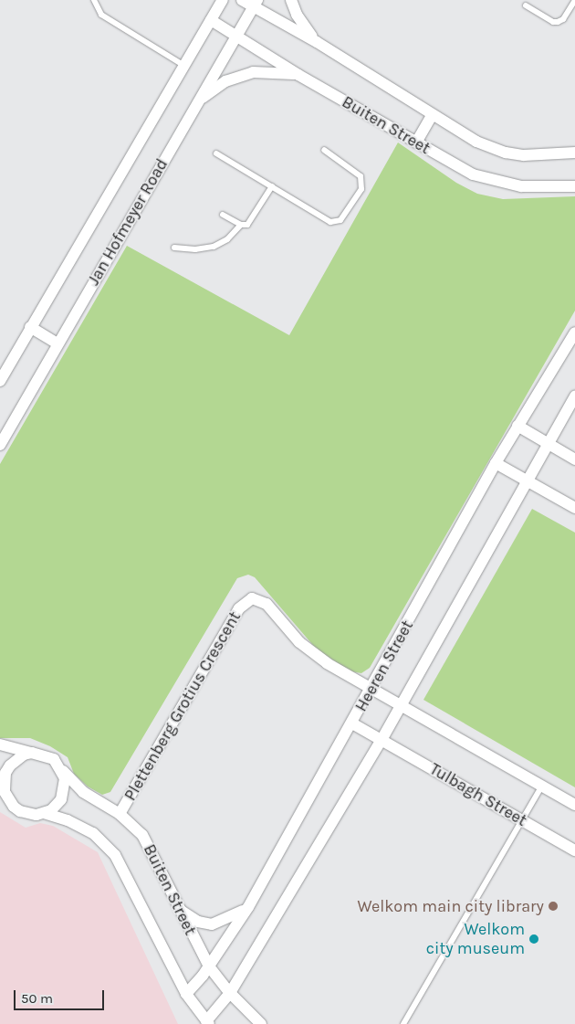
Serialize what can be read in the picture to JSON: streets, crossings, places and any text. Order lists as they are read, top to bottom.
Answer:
{
  "streets": {
    "street": [
      "Buiten Street",
      "Jan Hofmeyer Road",
      "Heeren Street",
      "Plettenberg Grotius Crescent",
      "Tulbagh Street"
    ]
  },
  "crossings": [
    ["Buiten Street", "Jan Hofmeyer Road"],
    ["Buiten Street", "Heeren Street"],
    ["Buiten Street", "Plettenberg Grotius Crescent"],
    ["Heeren Street", "Plettenberg Grotius Crescent"],
    ["Heeren Street", "Tulbagh Street"]
  ],
  "places": ["Welkom main city library", "Welkom city museum"],
  "scale_bar": "50 m"
}
